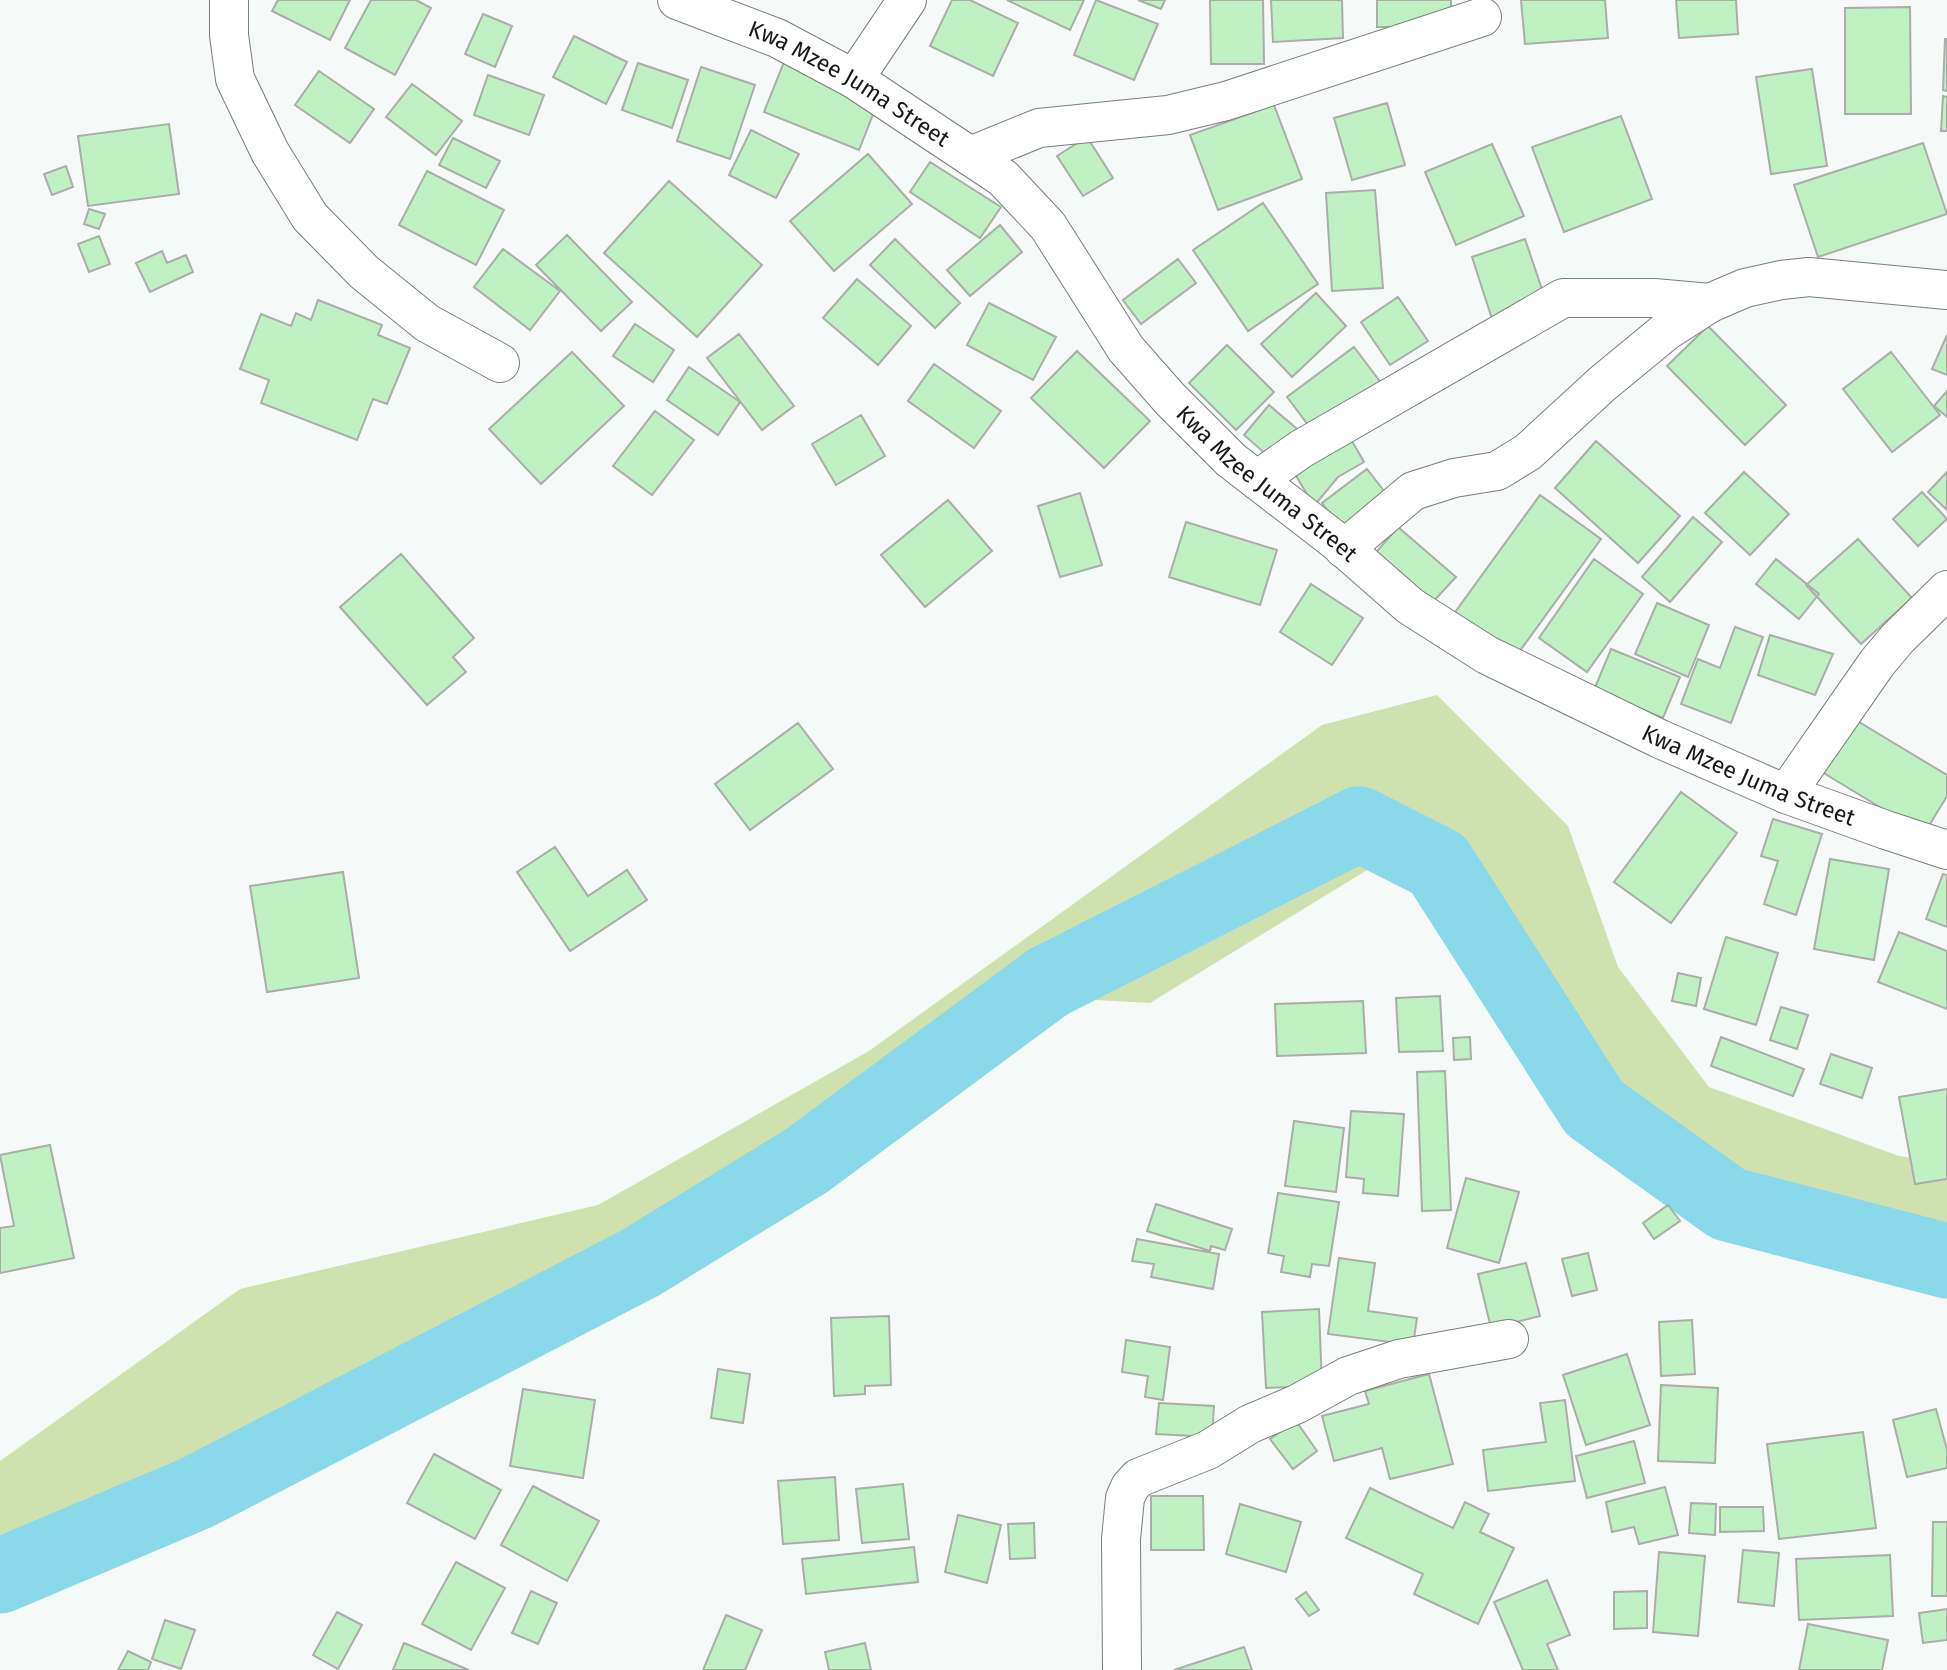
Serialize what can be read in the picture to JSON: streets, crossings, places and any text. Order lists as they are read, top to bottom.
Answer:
{
  "streets": {
    "street": ["Kwa Mzee Juma Street"]
  }
}
